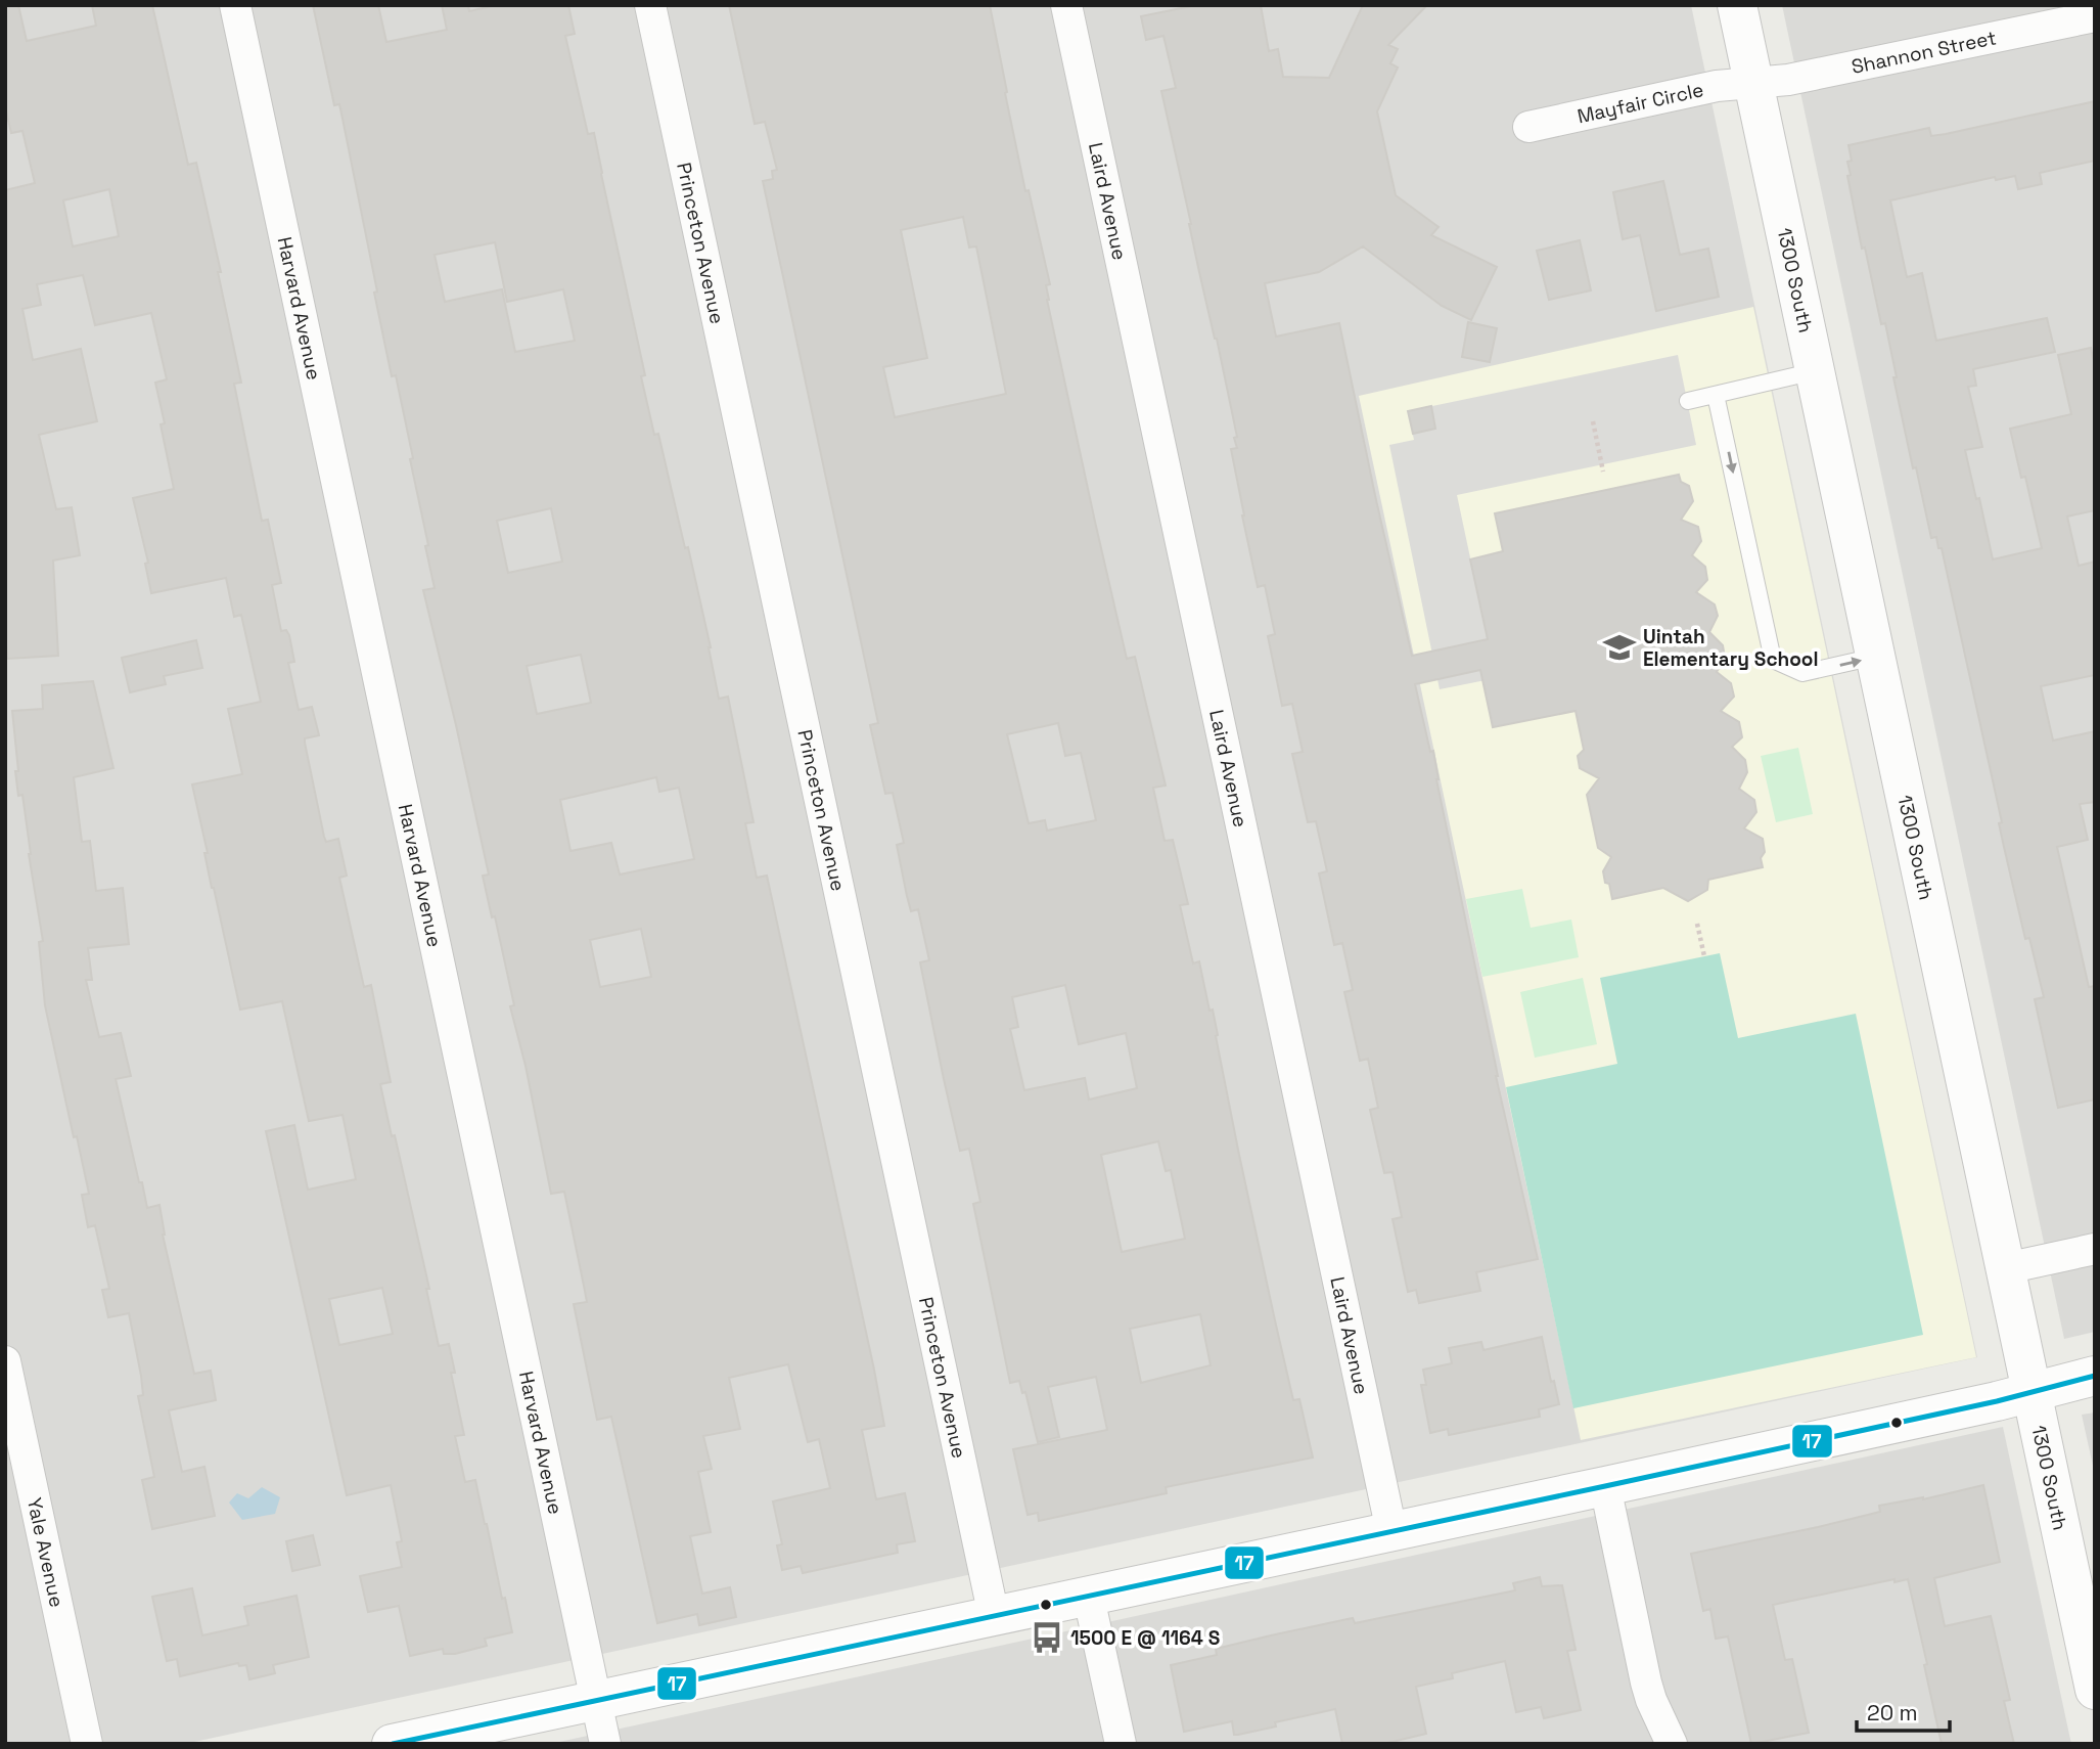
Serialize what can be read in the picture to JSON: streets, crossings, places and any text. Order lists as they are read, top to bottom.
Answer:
{
  "streets": {
    "street": [
      "Shannon Street",
      "Mayfair Circle",
      "Laird Avenue",
      "Princeton Avenue",
      "1300 South",
      "Harvard Avenue",
      "Yale Avenue"
    ]
  },
  "crossings": [
    ["Shannon Street", "Mayfair Circle"],
    ["Shannon Street", "1300 South"],
    ["Mayfair Circle", "1300 South"]
  ],
  "places": {
    "school or university": ["Uintah Elementary School"],
    "bus stop": ["1500 E @ 1164 S"]
  },
  "lines": ["transit line 17"],
  "scale_bar": "20 m"
}
